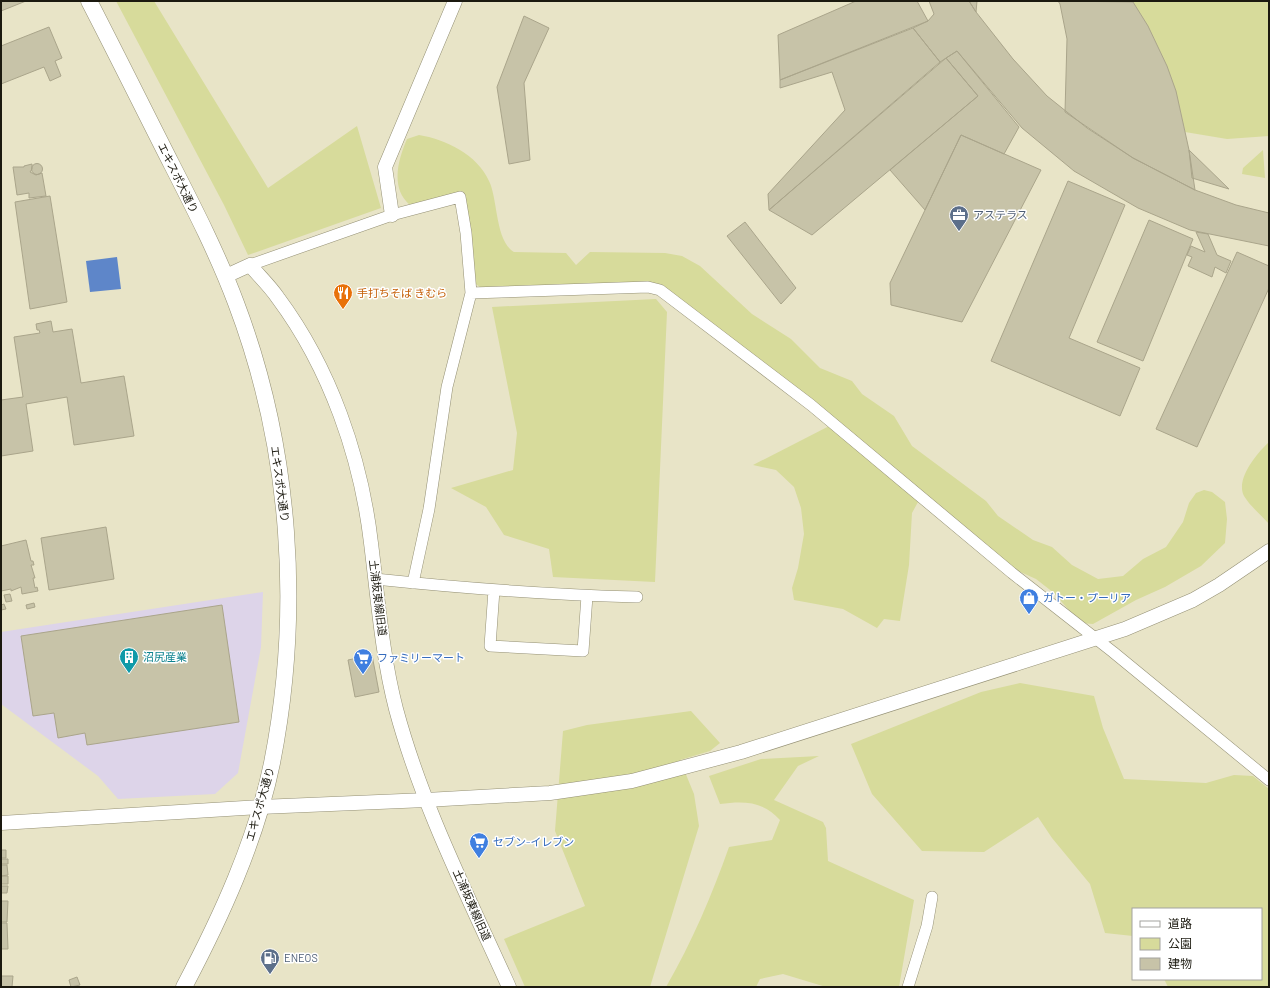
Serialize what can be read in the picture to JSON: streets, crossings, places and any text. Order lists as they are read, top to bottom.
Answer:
{
  "streets": {
    "main road": ["エキスポ大通り"],
    "street": ["土浦坂東線旧道"]
  },
  "places": {
    "office": ["アステラス"],
    "restaurant": ["手打ちそば きむら"],
    "shop": ["ガトー・プーリア"],
    "building": ["沼尻産業"],
    "supermarket": ["ファミリーマート", "セブン-イレブン"],
    "fuel station": ["ENEOS"]
  },
  "legend": ["道路", "公園", "建物"]
}
